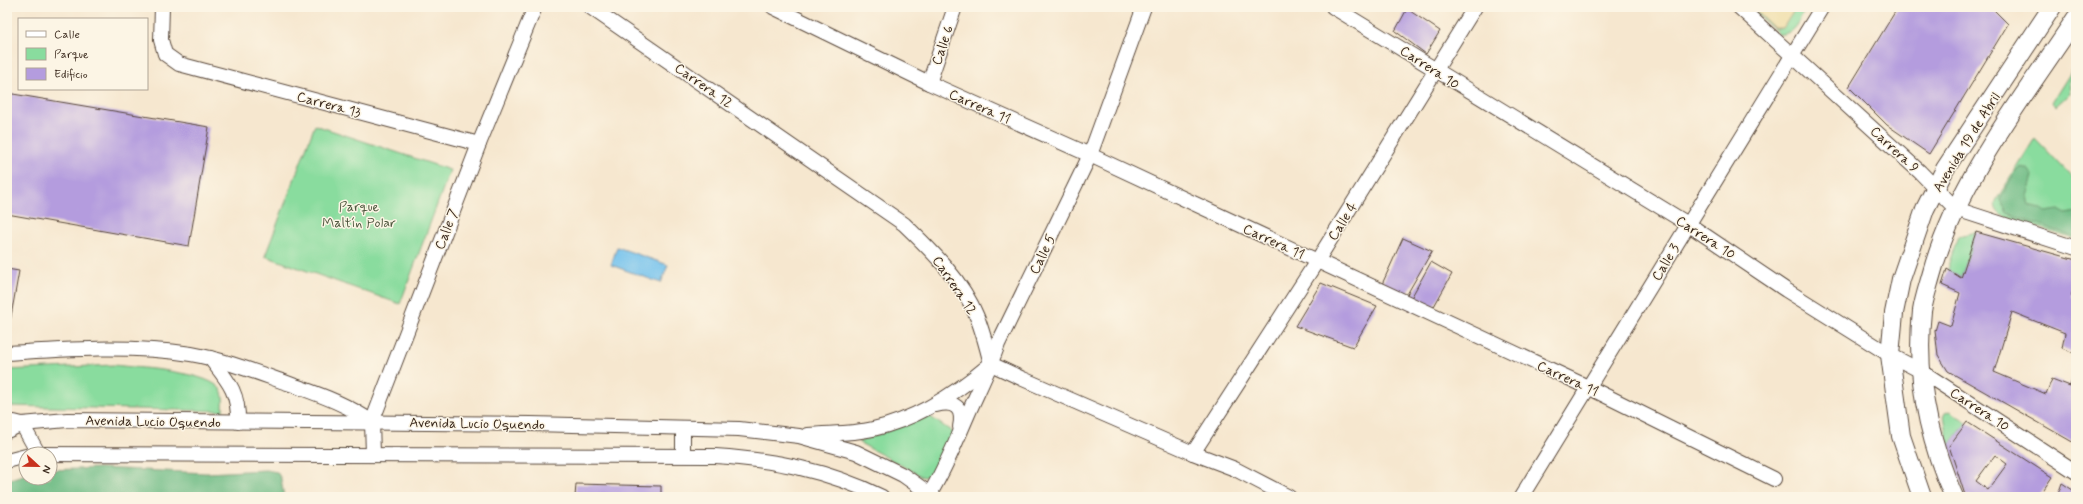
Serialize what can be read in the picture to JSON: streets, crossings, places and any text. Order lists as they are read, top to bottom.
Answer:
{
  "streets": {
    "street": [
      "Calle 6",
      "Carrera 10",
      "Carrera 12",
      "Carrera 13",
      "Carrera 11",
      "Avenida 19 de Abril",
      "Carrera 9",
      "Calle 4",
      "Calle 7",
      "Calle 5",
      "Calle 3",
      "Avenida Lucio Oquendo"
    ]
  },
  "crossings": [
    ["Calle 6", "Carrera 11"],
    ["Carrera 10", "Avenida 19 de Abril"],
    ["Carrera 10", "Calle 4"],
    ["Carrera 10", "Calle 3"],
    ["Carrera 12", "Calle 5"],
    ["Carrera 13", "Calle 7"],
    ["Carrera 11", "Calle 4"],
    ["Carrera 11", "Calle 5"],
    ["Carrera 11", "Calle 3"],
    ["Avenida 19 de Abril", "Carrera 9"],
    ["Carrera 9", "Calle 3"],
    ["Calle 7", "Avenida Lucio Oquendo"],
    ["Calle 5", "Avenida Lucio Oquendo"]
  ],
  "parks": ["Parque Maltín Polar"],
  "legend": ["Calle", "Parque", "Edificio"],
  "north": "right"
}
